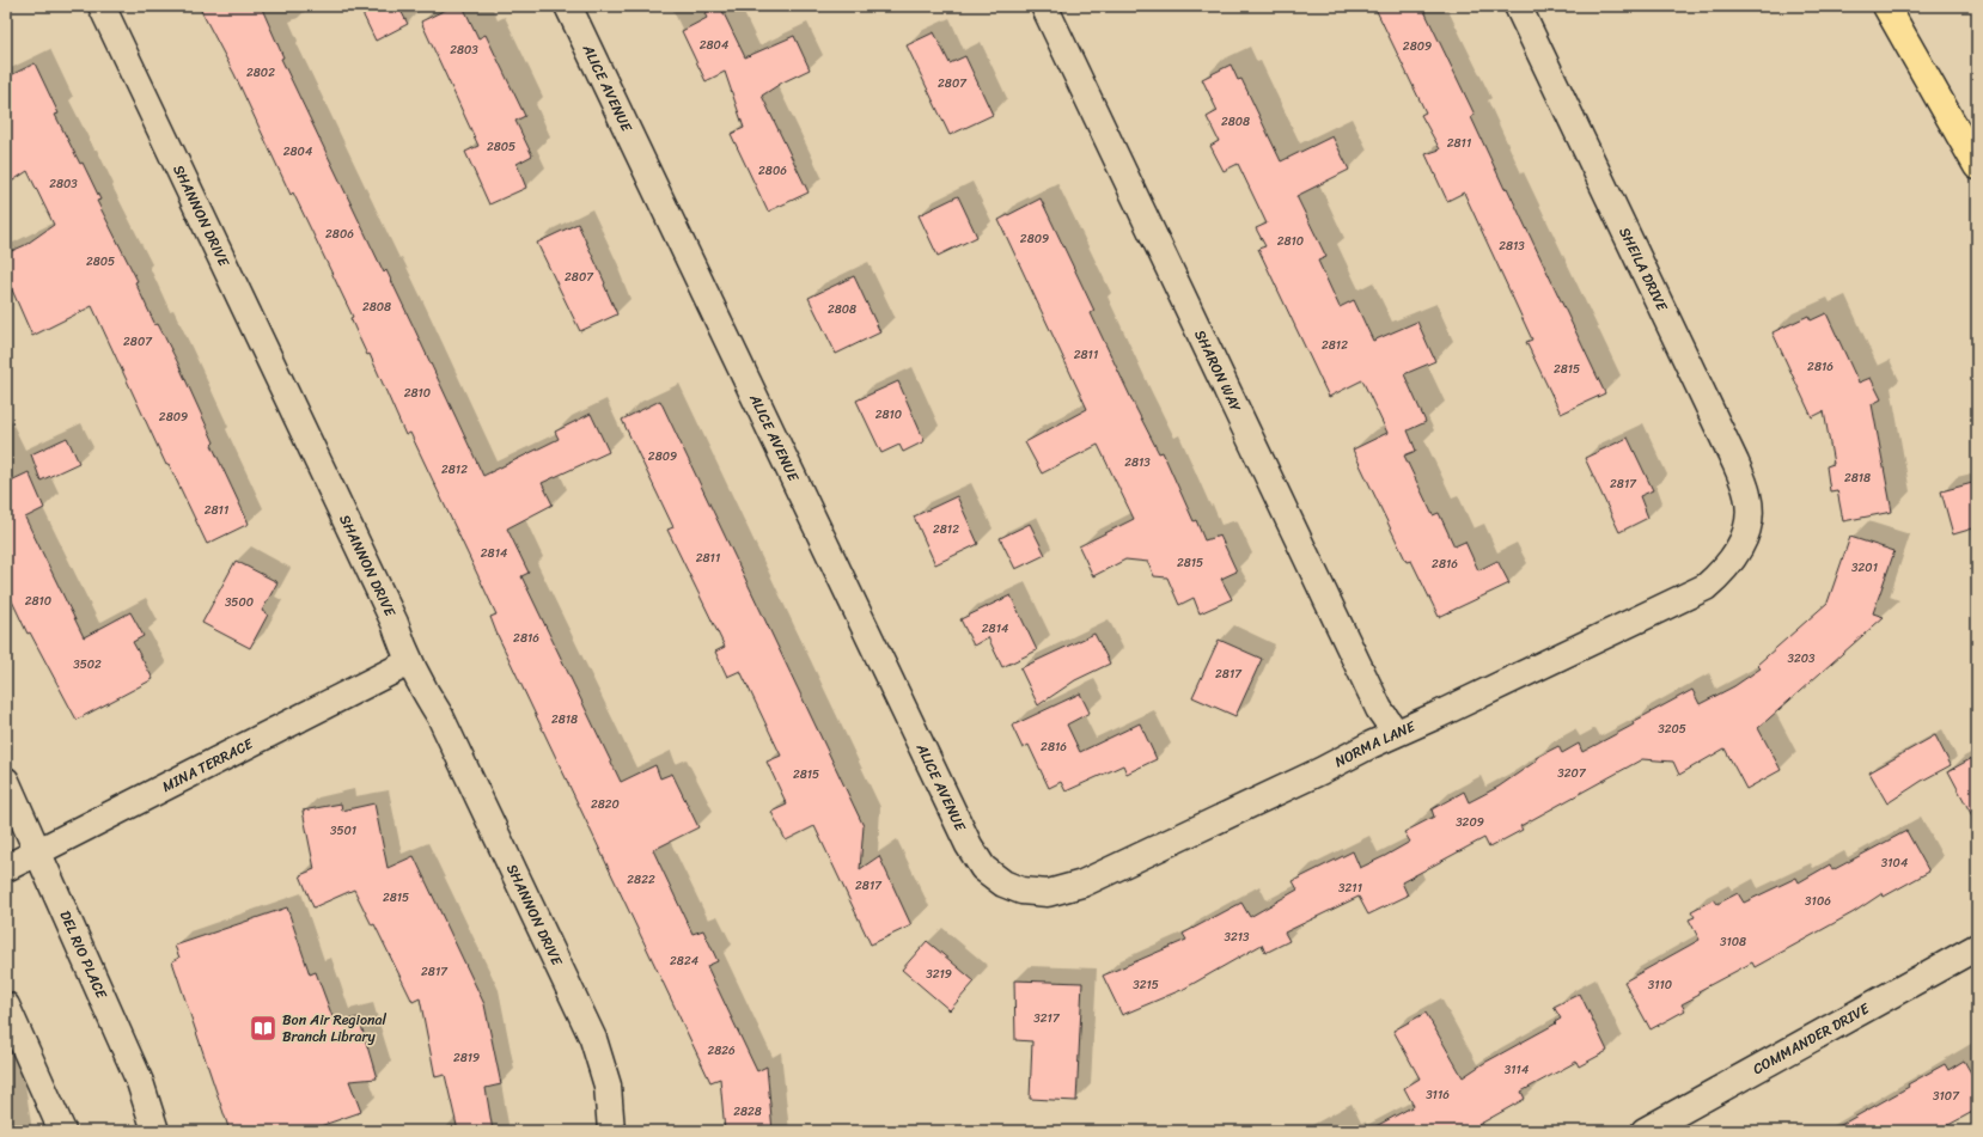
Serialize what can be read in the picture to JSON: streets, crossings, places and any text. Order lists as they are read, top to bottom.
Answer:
{
  "streets": {
    "street": [
      "ALICE AVENUE",
      "SHANNON DRIVE",
      "SHEILA DRIVE",
      "SHARON WAY",
      "NORMA LANE",
      "MINA TERRACE",
      "DEL RIO PLACE",
      "COMMANDER DRIVE"
    ]
  },
  "crossings": [
    ["ALICE AVENUE", "NORMA LANE"],
    ["SHANNON DRIVE", "MINA TERRACE"],
    ["SHEILA DRIVE", "NORMA LANE"],
    ["SHARON WAY", "NORMA LANE"],
    ["MINA TERRACE", "DEL RIO PLACE"]
  ],
  "places": {
    "library": ["Bon Air Regional Branch Library"]
  },
  "house_numbers": [
    "2804",
    "2809",
    "2803",
    "2802",
    "2807",
    "2808",
    "2811",
    "2805",
    "2804",
    "2806",
    "2803",
    "2806",
    "2809",
    "2810",
    "2813",
    "2805",
    "2807",
    "2808",
    "2808",
    "2807",
    "2812",
    "2811",
    "2816",
    "2815",
    "2810",
    "2810",
    "2809",
    "2809",
    "2813",
    "2812",
    "2818",
    "2817",
    "2811",
    "2812",
    "2814",
    "2811",
    "2815",
    "2816",
    "3201",
    "2810",
    "3500",
    "2814",
    "2816",
    "3203",
    "3502",
    "2817",
    "2818",
    "3205",
    "2816",
    "3207",
    "2815",
    "2820",
    "3209",
    "3501",
    "3104",
    "2822",
    "2817",
    "3211",
    "2815",
    "3106",
    "3213",
    "3108",
    "2824",
    "2817",
    "3219",
    "3215",
    "3110",
    "3217",
    "2826",
    "2819",
    "3114",
    "3116",
    "3107",
    "2828"
  ]
}
